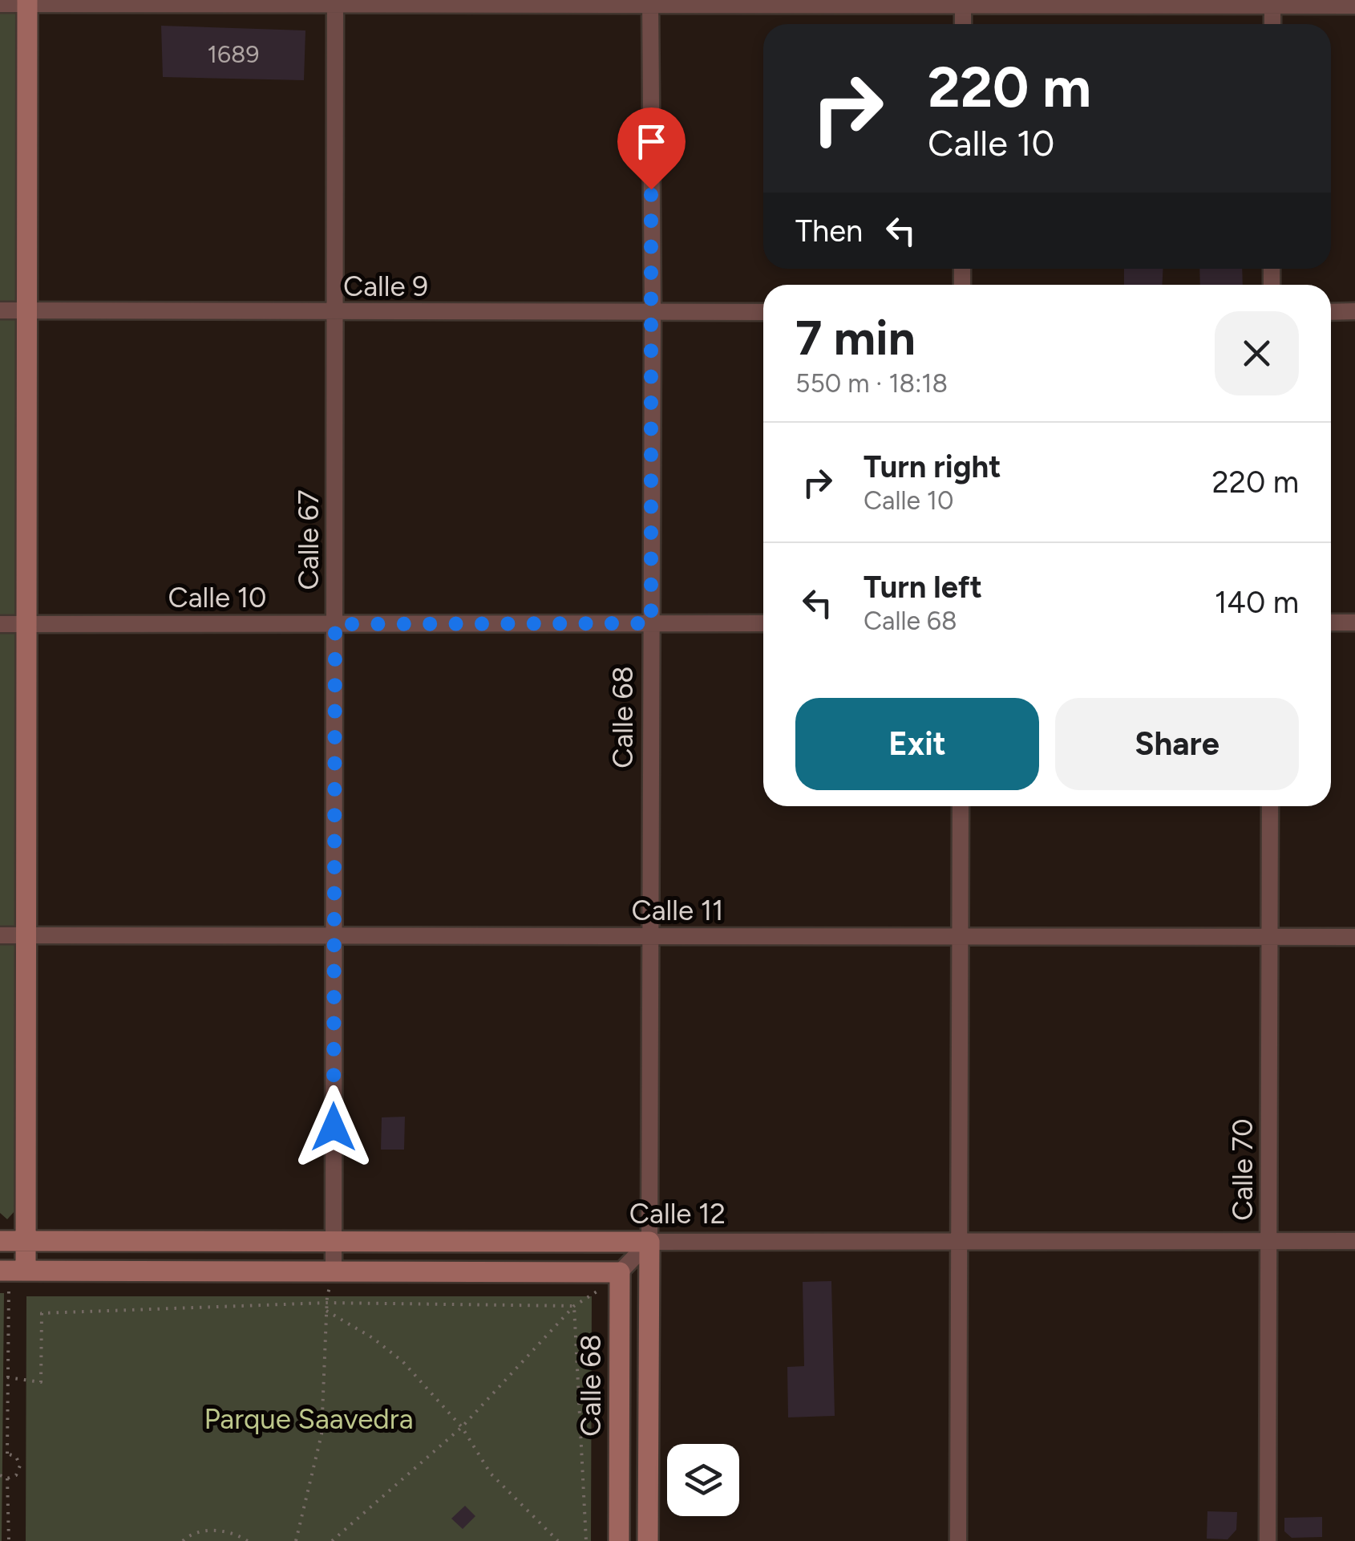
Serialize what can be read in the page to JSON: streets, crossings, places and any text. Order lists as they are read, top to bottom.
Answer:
{
  "streets": {
    "main road": ["Calle 68", "Calle 12"],
    "street": [
      "Calle 9",
      "Calle 67",
      "Calle 10",
      "Calle 11",
      "Calle 70"
    ]
  },
  "crossings": [
    ["Calle 9", "Calle 67"],
    ["Calle 9", "Calle 68"],
    ["Calle 67", "Calle 10"],
    ["Calle 67", "Calle 11"],
    ["Calle 67", "Calle 12"],
    ["Calle 10", "Calle 68"],
    ["Calle 68", "Calle 11"],
    ["Calle 68", "Calle 12"],
    ["Calle 11", "Calle 70"],
    ["Calle 70", "Calle 12"]
  ],
  "parks": ["Parque Saavedra"],
  "house_numbers": ["1689"],
  "page": {
    "turn": ["220 m", "Calle 10"],
    "then": "Then",
    "heading": ["7 min", "550 m · 18:18"],
    "list": [
      {
        "name": "Turn right",
        "note": "Calle 10",
        "value": "220 m"
      },
      {
        "name": "Turn left",
        "note": "Calle 68",
        "value": "140 m"
      }
    ],
    "buttons": ["Exit", "Share"]
  }
}
